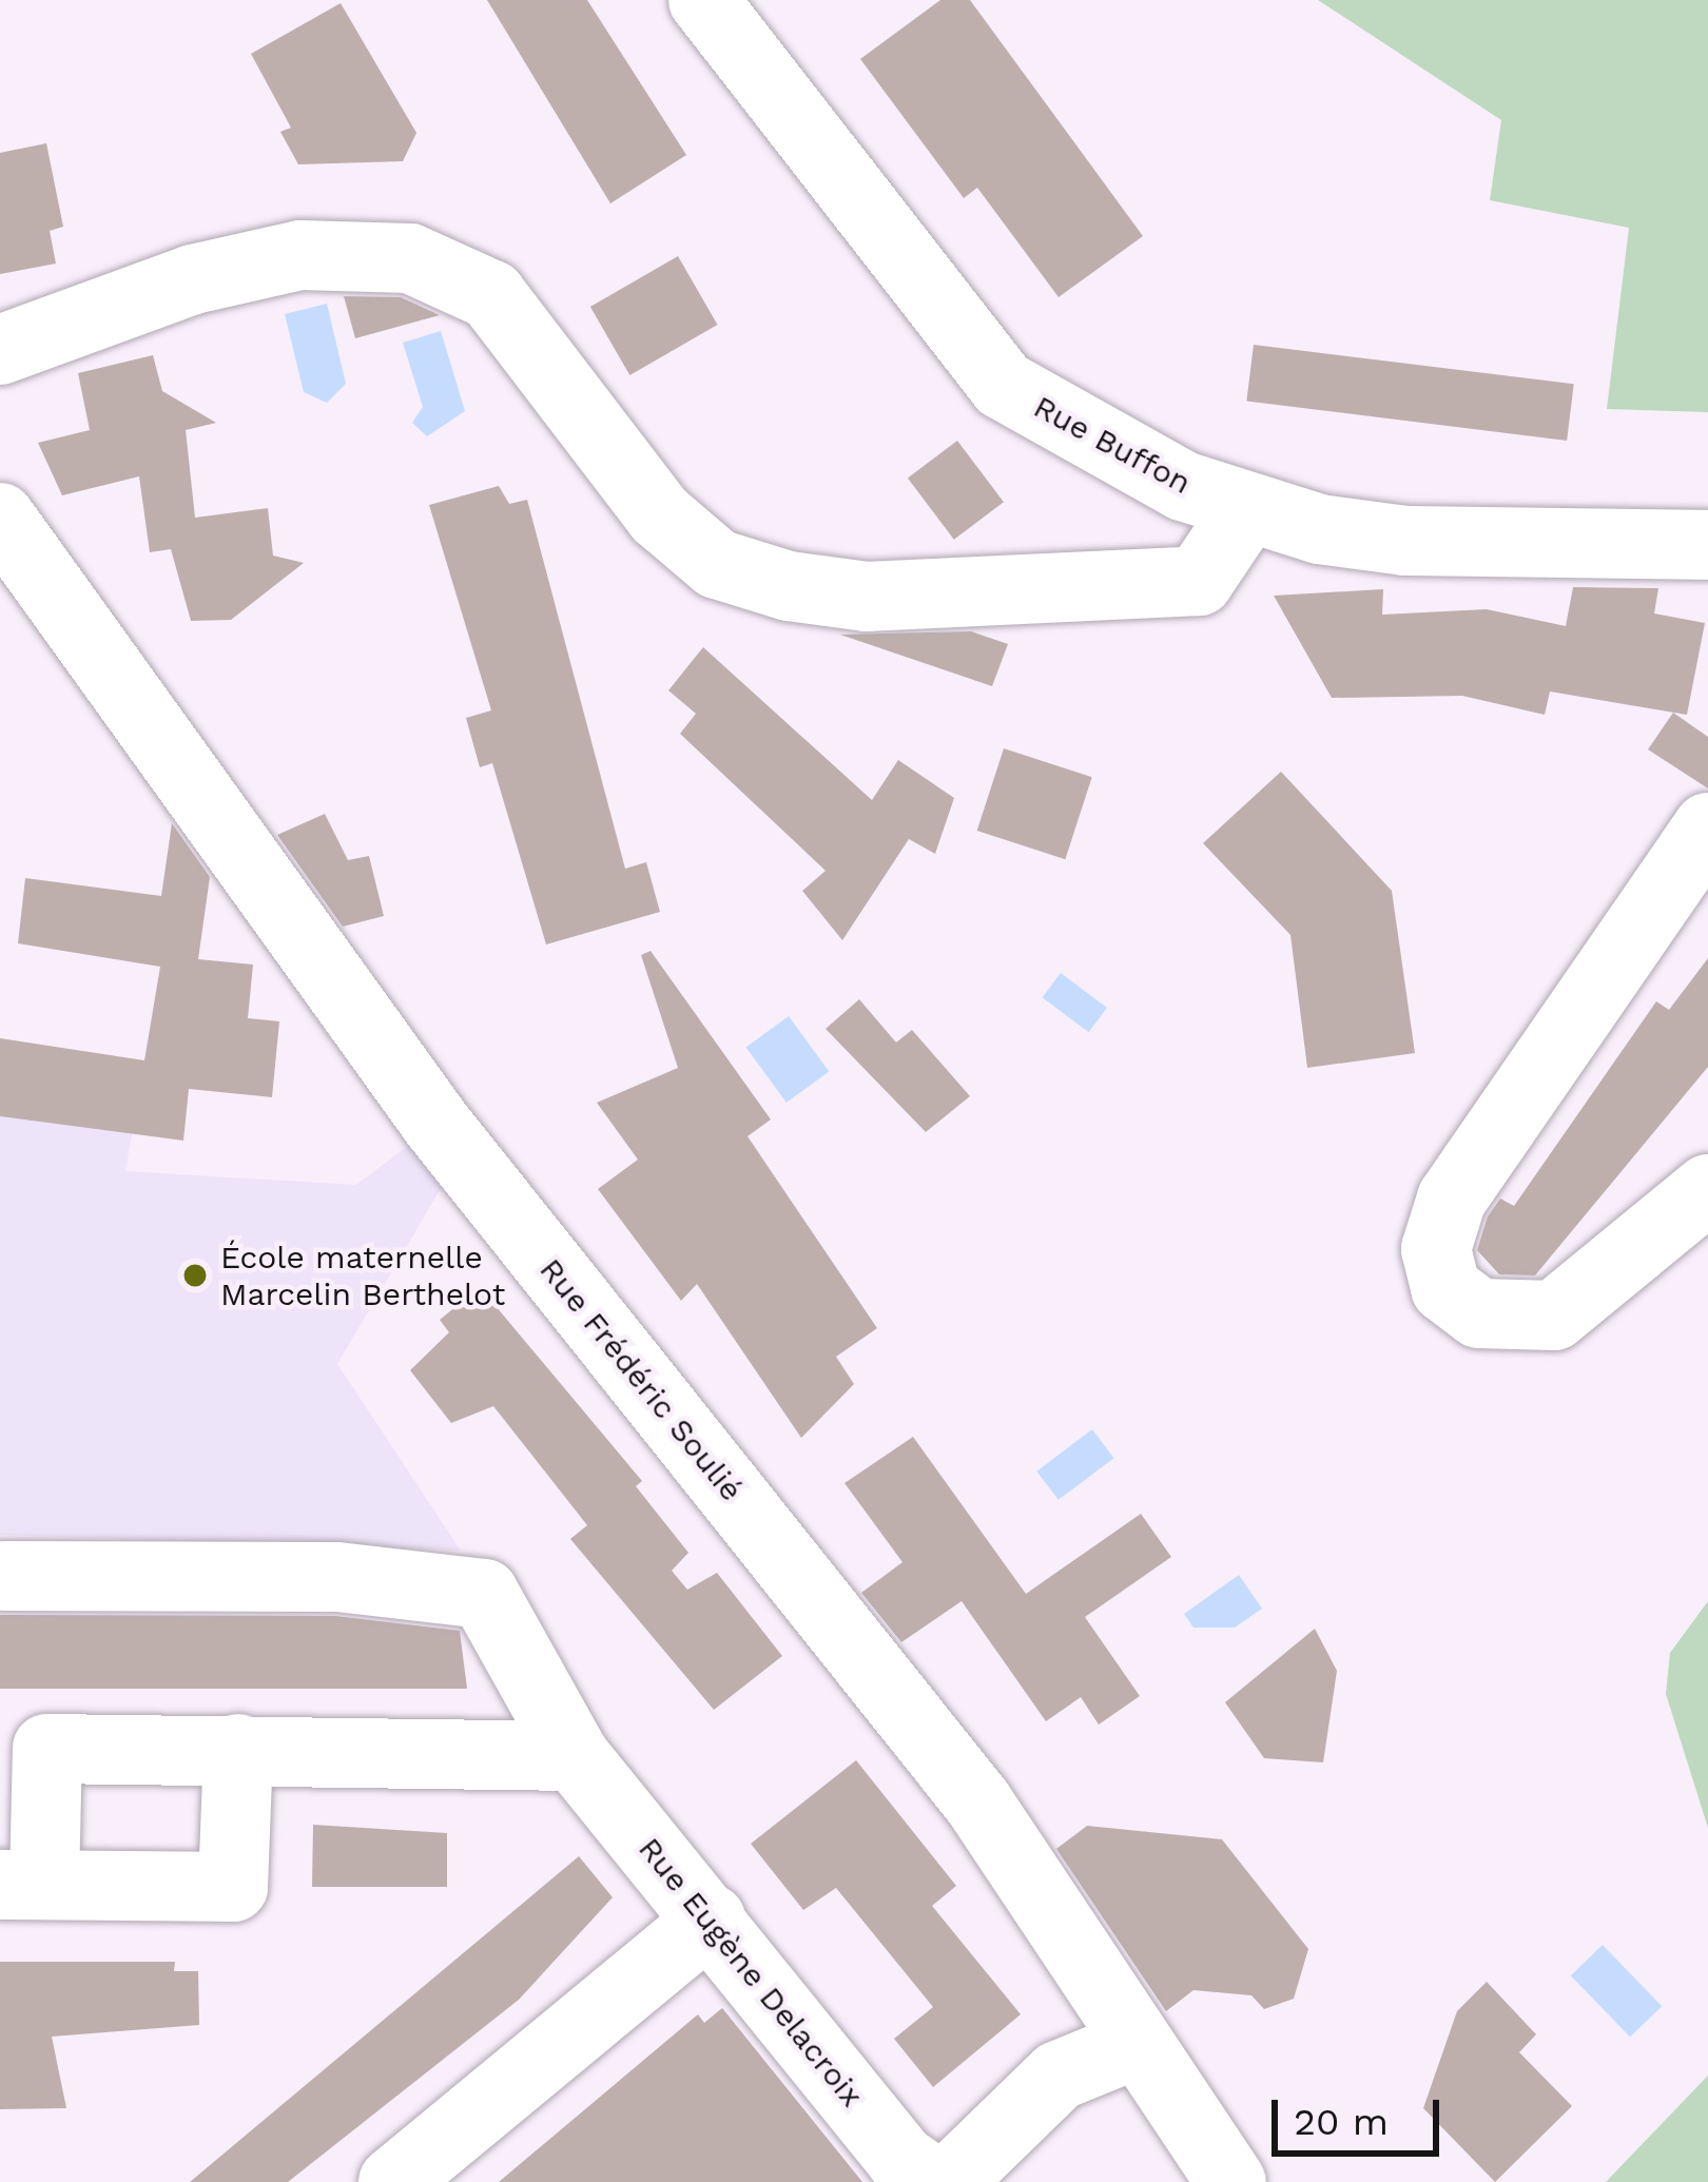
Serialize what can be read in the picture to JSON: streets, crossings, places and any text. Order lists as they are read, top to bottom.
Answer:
{
  "streets": {
    "street": ["Rue Buffon", "Rue Frédéric Soulié", "Rue Eugène Delacroix"]
  },
  "places": ["École maternelle Marcelin Berthelot"],
  "scale_bar": "20 m"
}
